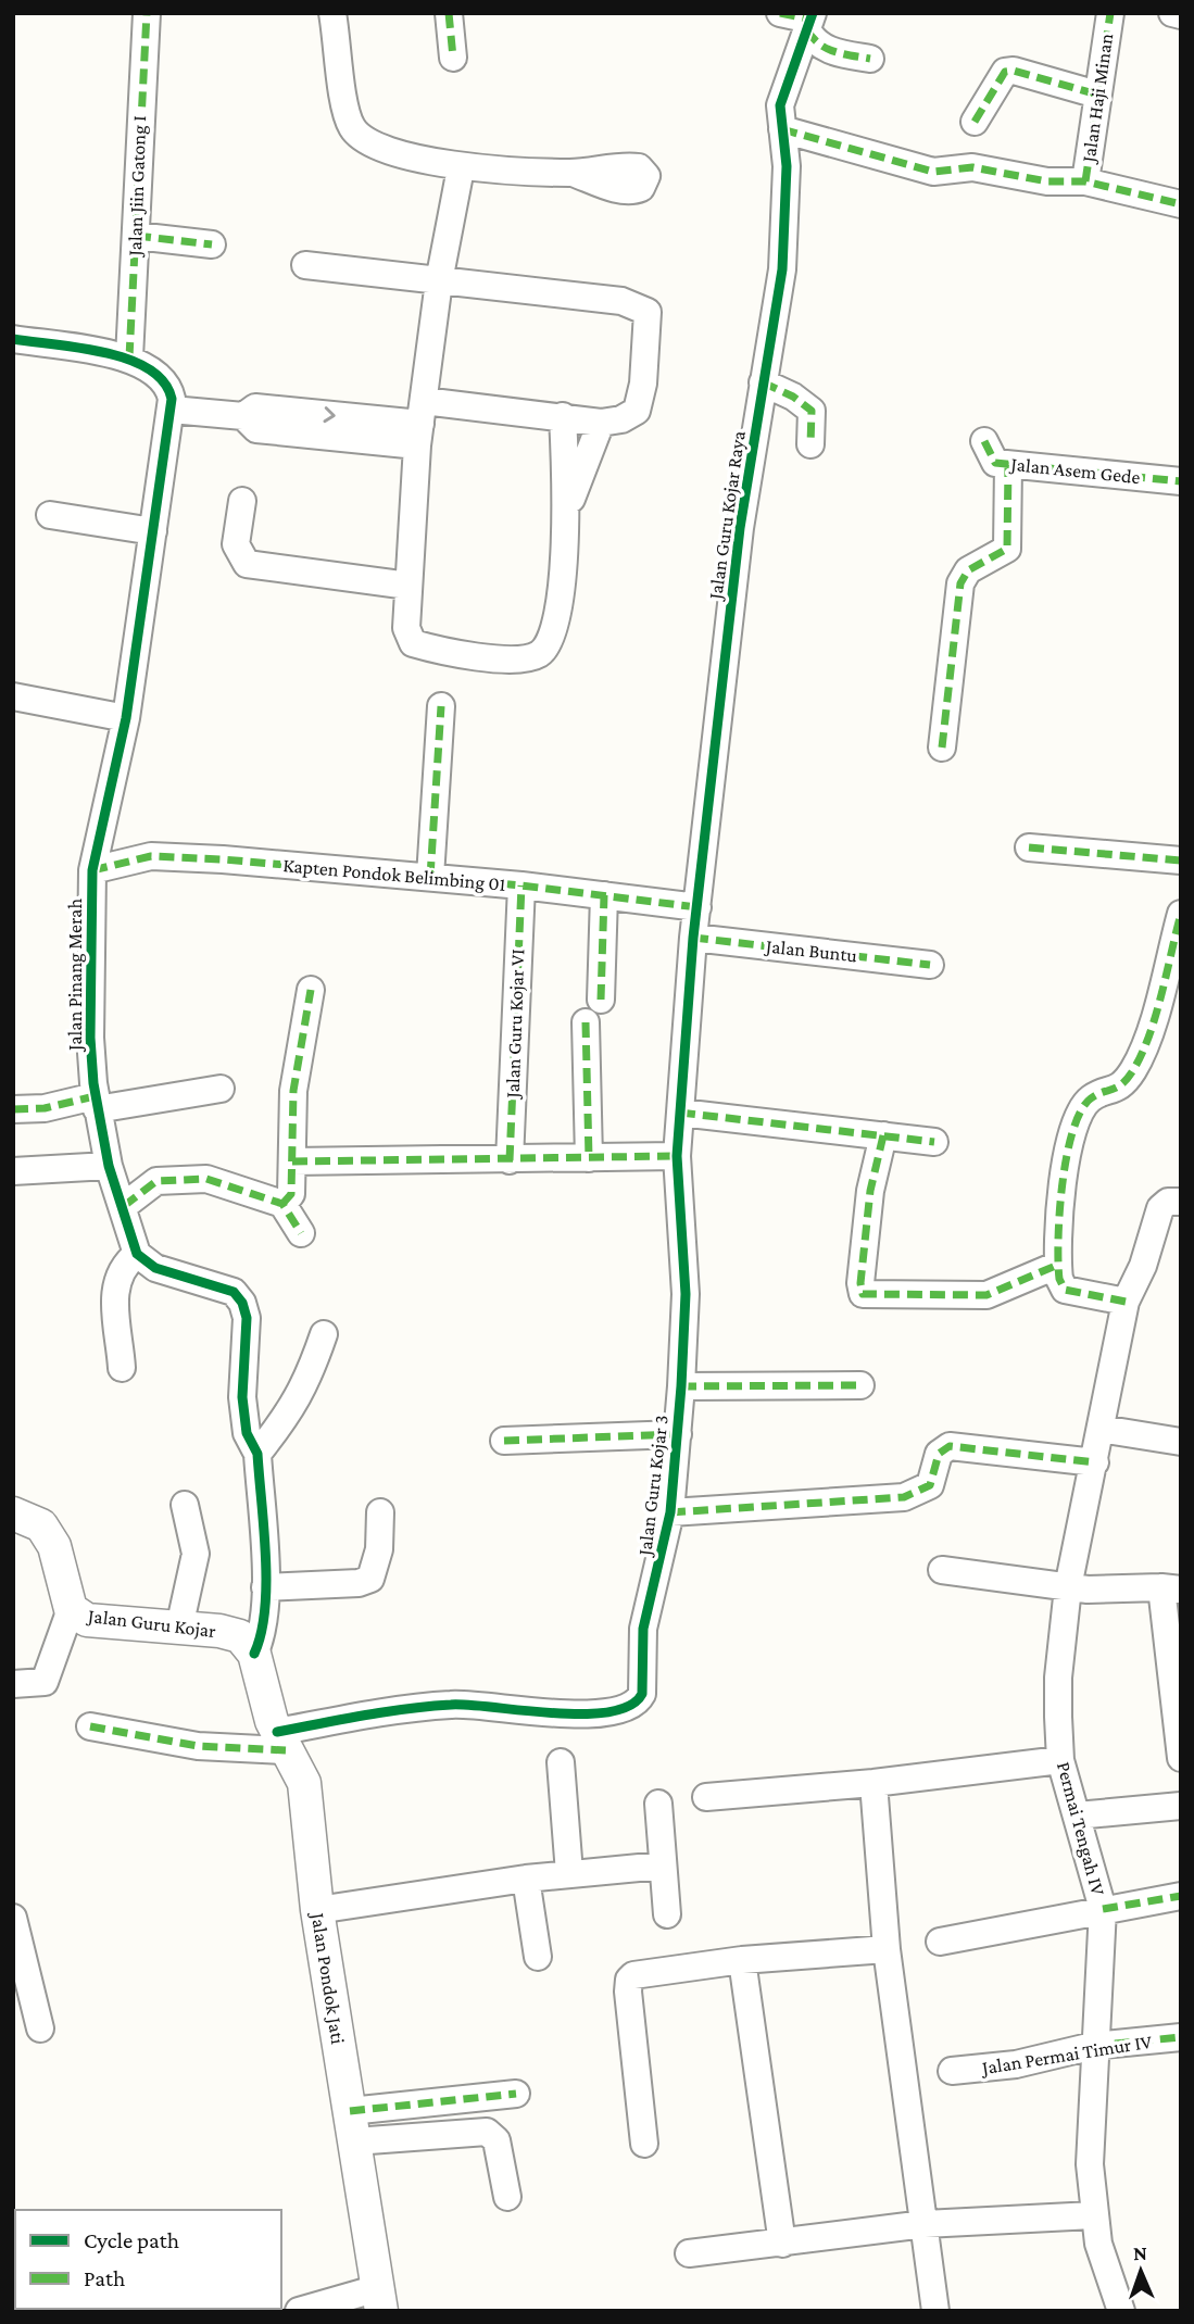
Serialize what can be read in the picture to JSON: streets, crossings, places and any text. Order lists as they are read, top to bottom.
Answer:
{
  "streets": {
    "street": [
      "Jalan Haji Minan",
      "Jalan Jiin Gatong I",
      "Jalan Asem Gede",
      "Jalan Guru Kojar Raya",
      "Kapten Pondok Belimbing 01",
      "Jalan Buntu",
      "Jalan Pinang Merah",
      "Jalan Guru Kojar VI",
      "Jalan Guru Kojar 3",
      "Jalan Guru Kojar",
      "Permai Tengah IV",
      "Jalan Pondok Jati",
      "Jalan Permai Timur IV"
    ]
  },
  "crossings": [
    ["Jalan Jiin Gatong I", "Jalan Pinang Merah"],
    ["Jalan Guru Kojar Raya", "Kapten Pondok Belimbing 01"],
    ["Jalan Guru Kojar Raya", "Jalan Guru Kojar 3"],
    ["Kapten Pondok Belimbing 01", "Jalan Pinang Merah"],
    ["Kapten Pondok Belimbing 01", "Jalan Guru Kojar VI"],
    ["Kapten Pondok Belimbing 01", "Jalan Guru Kojar 3"],
    ["Jalan Buntu", "Jalan Guru Kojar 3"],
    ["Jalan Guru Kojar 3", "Jalan Pondok Jati"],
    ["Jalan Guru Kojar", "Jalan Pondok Jati"],
    ["Permai Tengah IV", "Jalan Permai Timur IV"]
  ],
  "legend": ["Cycle path", "Path"],
  "north": "top"
}
